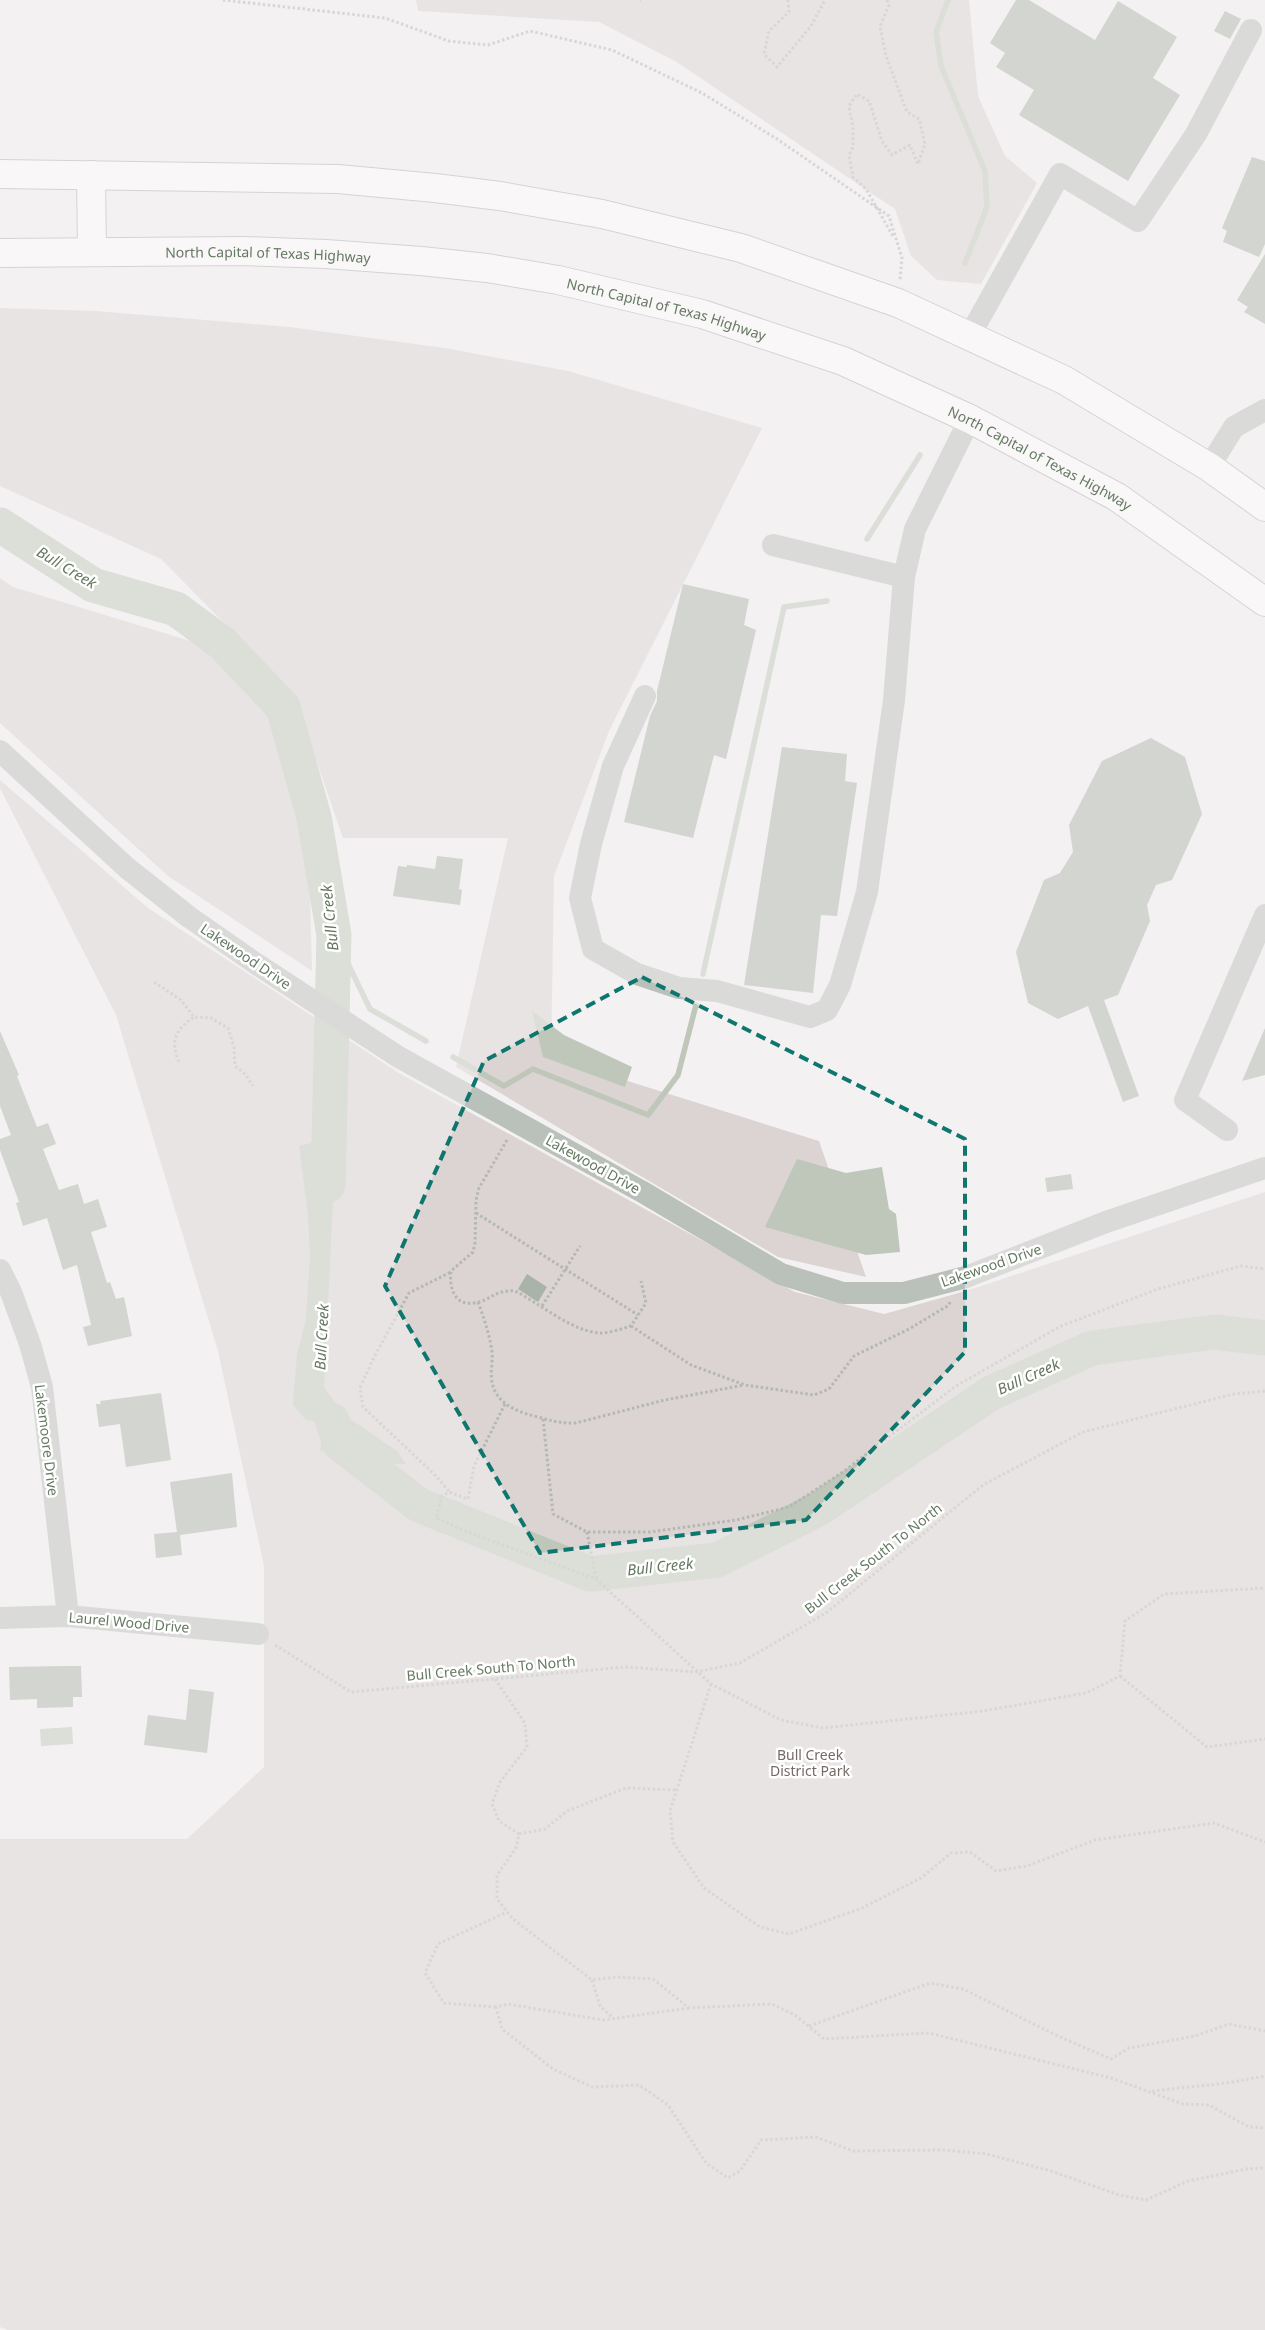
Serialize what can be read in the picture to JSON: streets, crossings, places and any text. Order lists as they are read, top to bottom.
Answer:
{
  "streets": {
    "highway": ["North Capital of Texas Highway"],
    "street": ["Lakewood Drive", "Lakemoore Drive", "Laurel Wood Drive"],
    "path": ["Bull Creek South To North"]
  },
  "crossings": [
    ["Lakemoore Drive", "Laurel Wood Drive"],
    ["Bull Creek South To North", "Laurel Wood Drive"]
  ],
  "water": ["Bull Creek"],
  "parks": ["Bull Creek District Park"]
}
